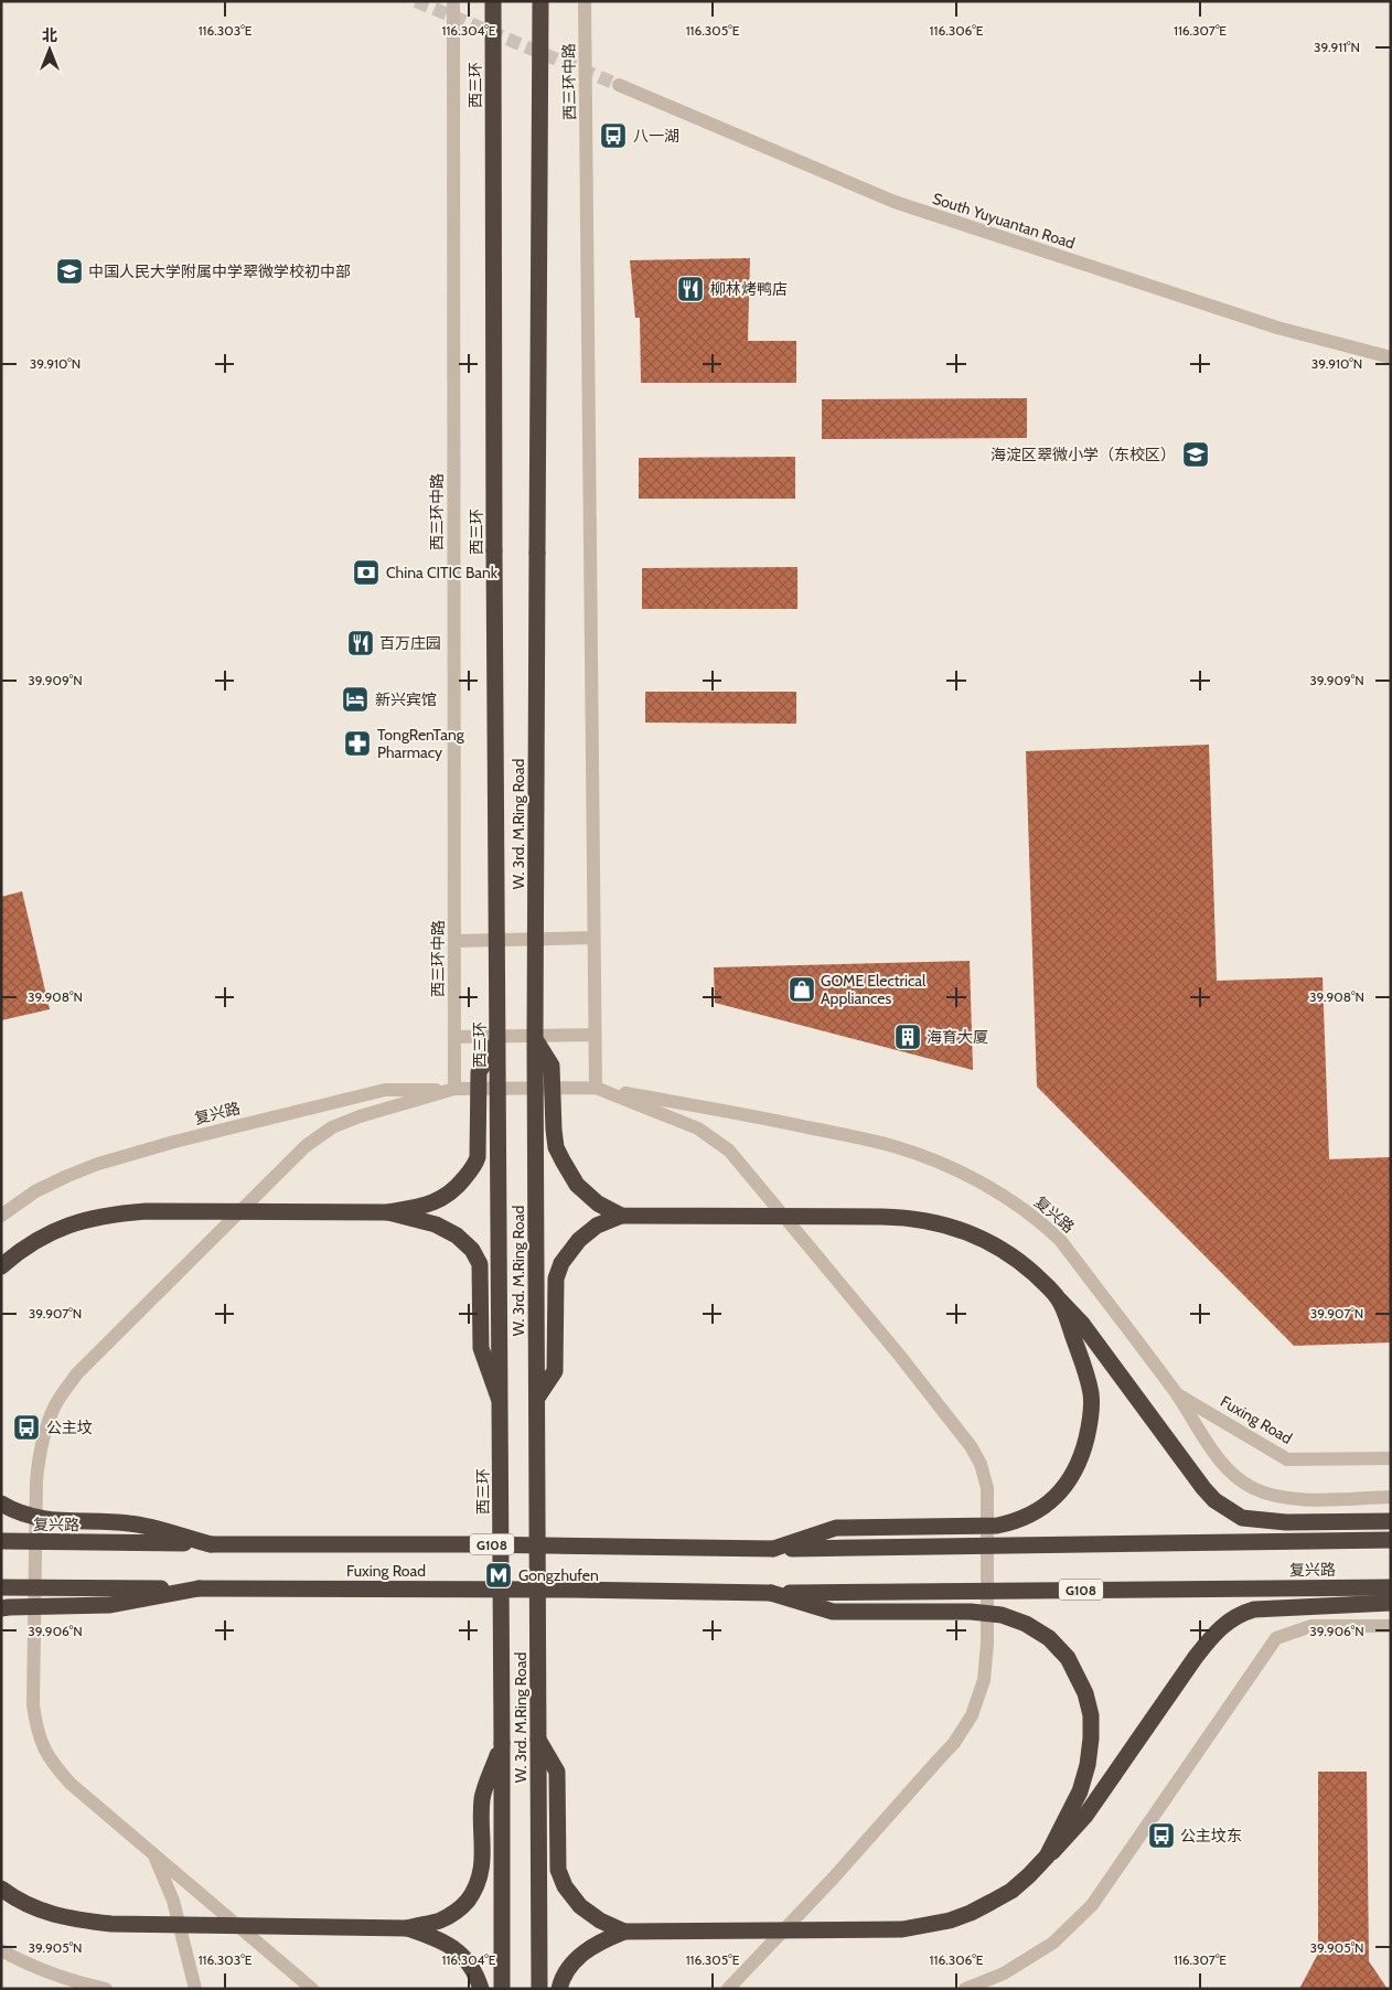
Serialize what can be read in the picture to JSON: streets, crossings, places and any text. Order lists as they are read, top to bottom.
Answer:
{
  "streets": {
    "highway": [
      "西三环",
      "W. 3rd. M.Ring Road",
      "复兴路",
      "Fuxing Road",
      "G108"
    ],
    "street": ["西三环中路", "South Yuyuantan Road"]
  },
  "crossings": [
    ["西三环中路", "复兴路"],
    ["复兴路", "Fuxing Road"]
  ],
  "places": {
    "bus stop": ["八一湖", "公主坟", "公主坟东"],
    "school or university": ["中国人民大学附属中学翠微学校初中部", "海淀区翠微小学（东校区）"],
    "restaurant": ["柳林烤鸭店", "百万庄园"],
    "bank": ["China CITIC Bank"],
    "hotel": ["新兴宾馆"],
    "pharmacy": ["TongRenTang Pharmacy"],
    "shop": ["GOME Electrical Appliances"],
    "building": ["海育大厦"],
    "metro station": ["Gongzhufen"]
  },
  "north": "top",
  "coordinates": [
    "116.303°E",
    "116.304°E",
    "116.305°E",
    "116.306°E",
    "116.307°E",
    "39.911°N",
    "39.910°N",
    "39.909°N",
    "39.908°N",
    "39.907°N",
    "39.906°N",
    "39.905°N"
  ]
}
